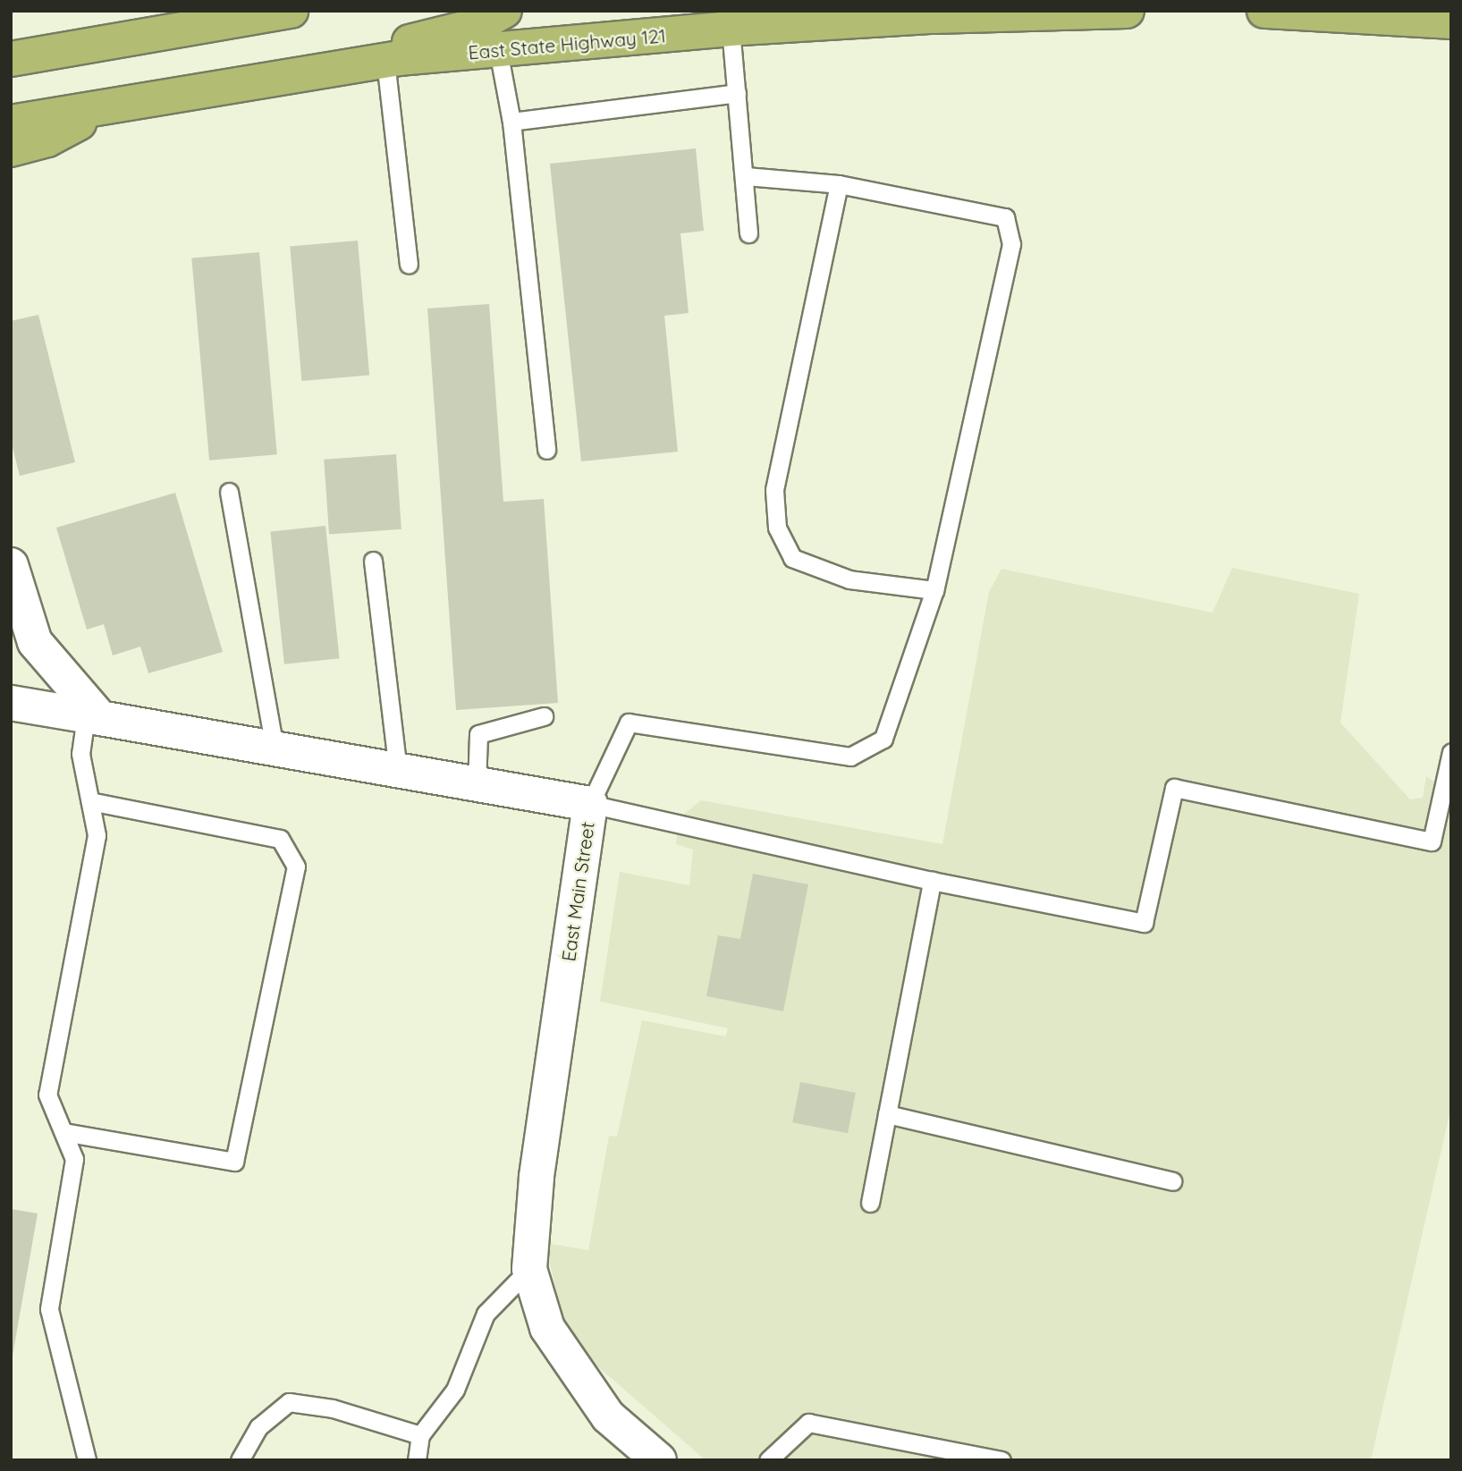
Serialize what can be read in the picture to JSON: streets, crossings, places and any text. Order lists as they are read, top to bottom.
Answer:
{
  "streets": {
    "main road": ["East State Highway 121"],
    "street": ["East Main Street"]
  }
}
